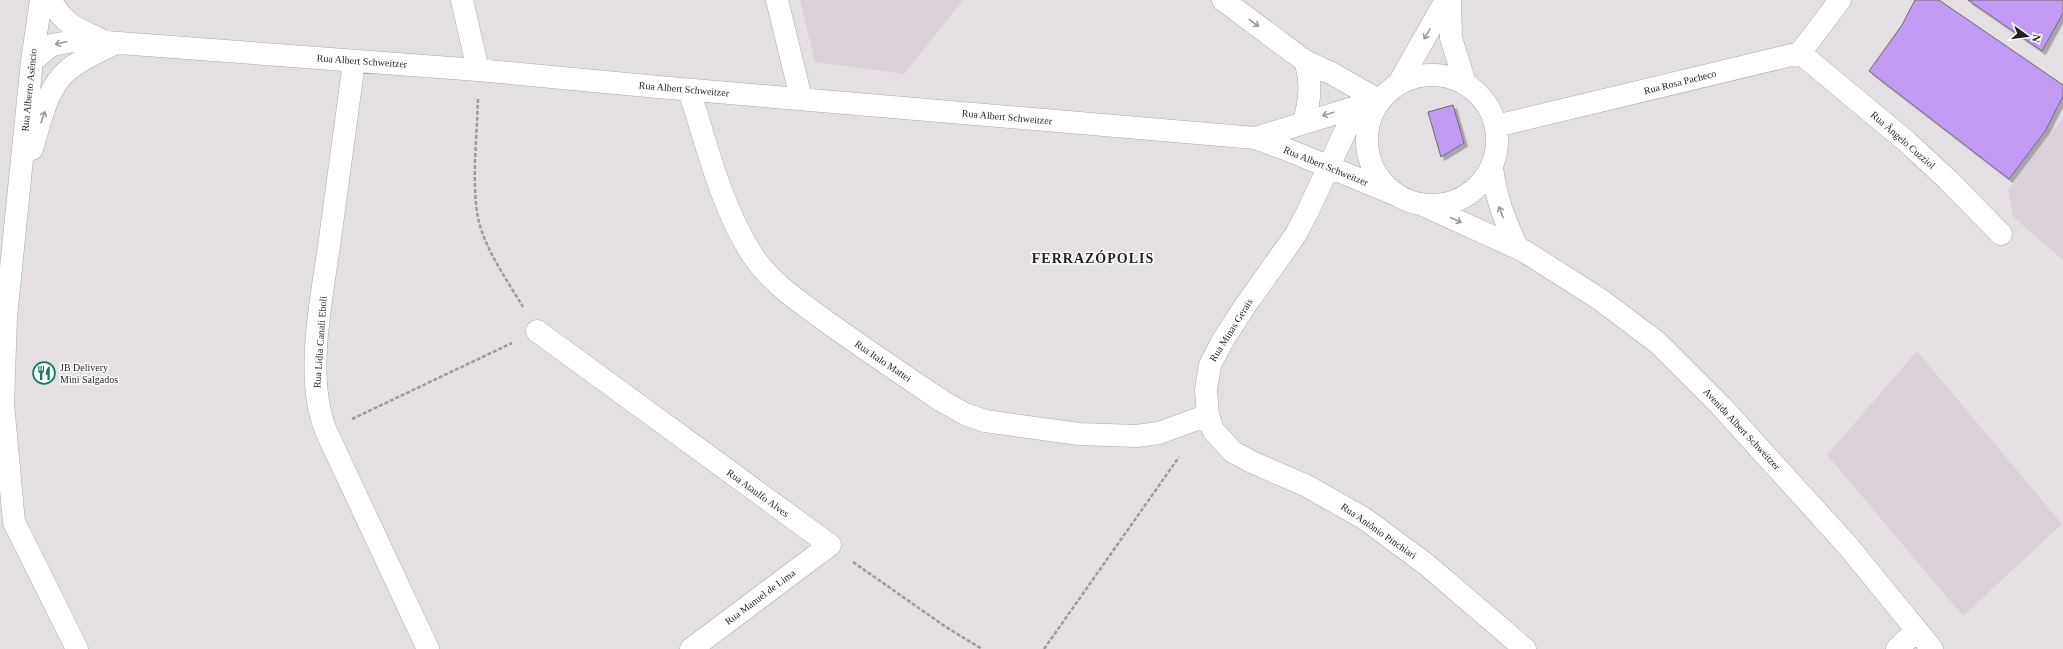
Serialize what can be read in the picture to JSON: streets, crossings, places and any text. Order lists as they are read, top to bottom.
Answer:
{
  "streets": {
    "street": [
      "Rua Albert Schweitzer",
      "Rua Rosa Pacheco",
      "Rua Alberto Asêncio",
      "Rua Ângelo Cuzziol",
      "Rua Minas Gerais",
      "Rua Lidia Canali Eboli",
      "Rua Italo Mattei",
      "Avenida Albert Schweitzer",
      "Rua Ataulfo Alves",
      "Rua Antônio Pinchiari",
      "Rua Manuel de Lima"
    ]
  },
  "crossings": [
    ["Rua Albert Schweitzer", "Rua Rosa Pacheco"],
    ["Rua Albert Schweitzer", "Rua Alberto Asêncio"],
    ["Rua Albert Schweitzer", "Rua Minas Gerais"],
    ["Rua Albert Schweitzer", "Rua Lidia Canali Eboli"],
    ["Rua Albert Schweitzer", "Rua Italo Mattei"],
    ["Rua Albert Schweitzer", "Avenida Albert Schweitzer"],
    ["Rua Rosa Pacheco", "Rua Ângelo Cuzziol"],
    ["Rua Rosa Pacheco", "Avenida Albert Schweitzer"],
    ["Rua Minas Gerais", "Rua Italo Mattei"],
    ["Rua Minas Gerais", "Rua Antônio Pinchiari"],
    ["Rua Italo Mattei", "Rua Antônio Pinchiari"],
    ["Rua Ataulfo Alves", "Rua Manuel de Lima"]
  ],
  "districts": ["FERRAZÓPOLIS"],
  "places": {
    "restaurant": ["JB Delivery Mini Salgados"]
  },
  "north": "right"
}
